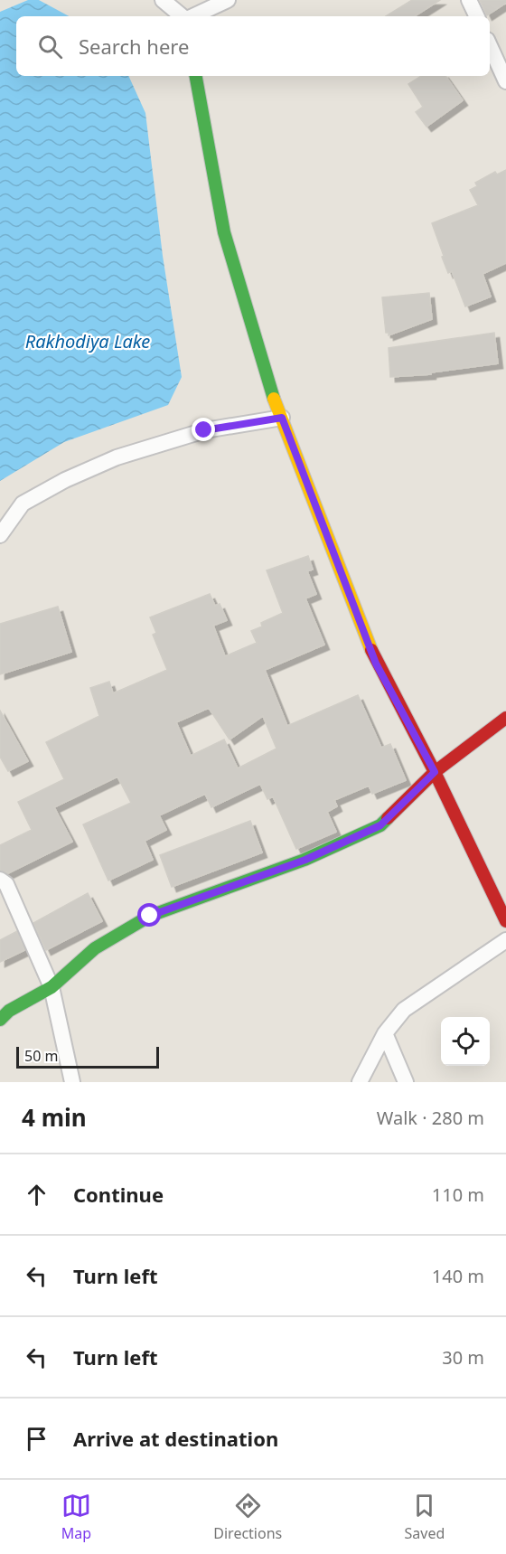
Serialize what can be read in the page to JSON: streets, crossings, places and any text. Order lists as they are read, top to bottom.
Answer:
{
  "water": ["Rakhodiya Lake"],
  "scale_bar": "50 m",
  "page": {
    "search": "Search here",
    "scale": "50 m",
    "heading": ["4 min", "Walk · 280 m"],
    "list": [
      ["Continue", "110 m"],
      ["Turn left", "140 m"],
      ["Turn left", "30 m"],
      "Arrive at destination"
    ],
    "nav": ["Map", "Directions", "Saved"]
  }
}
